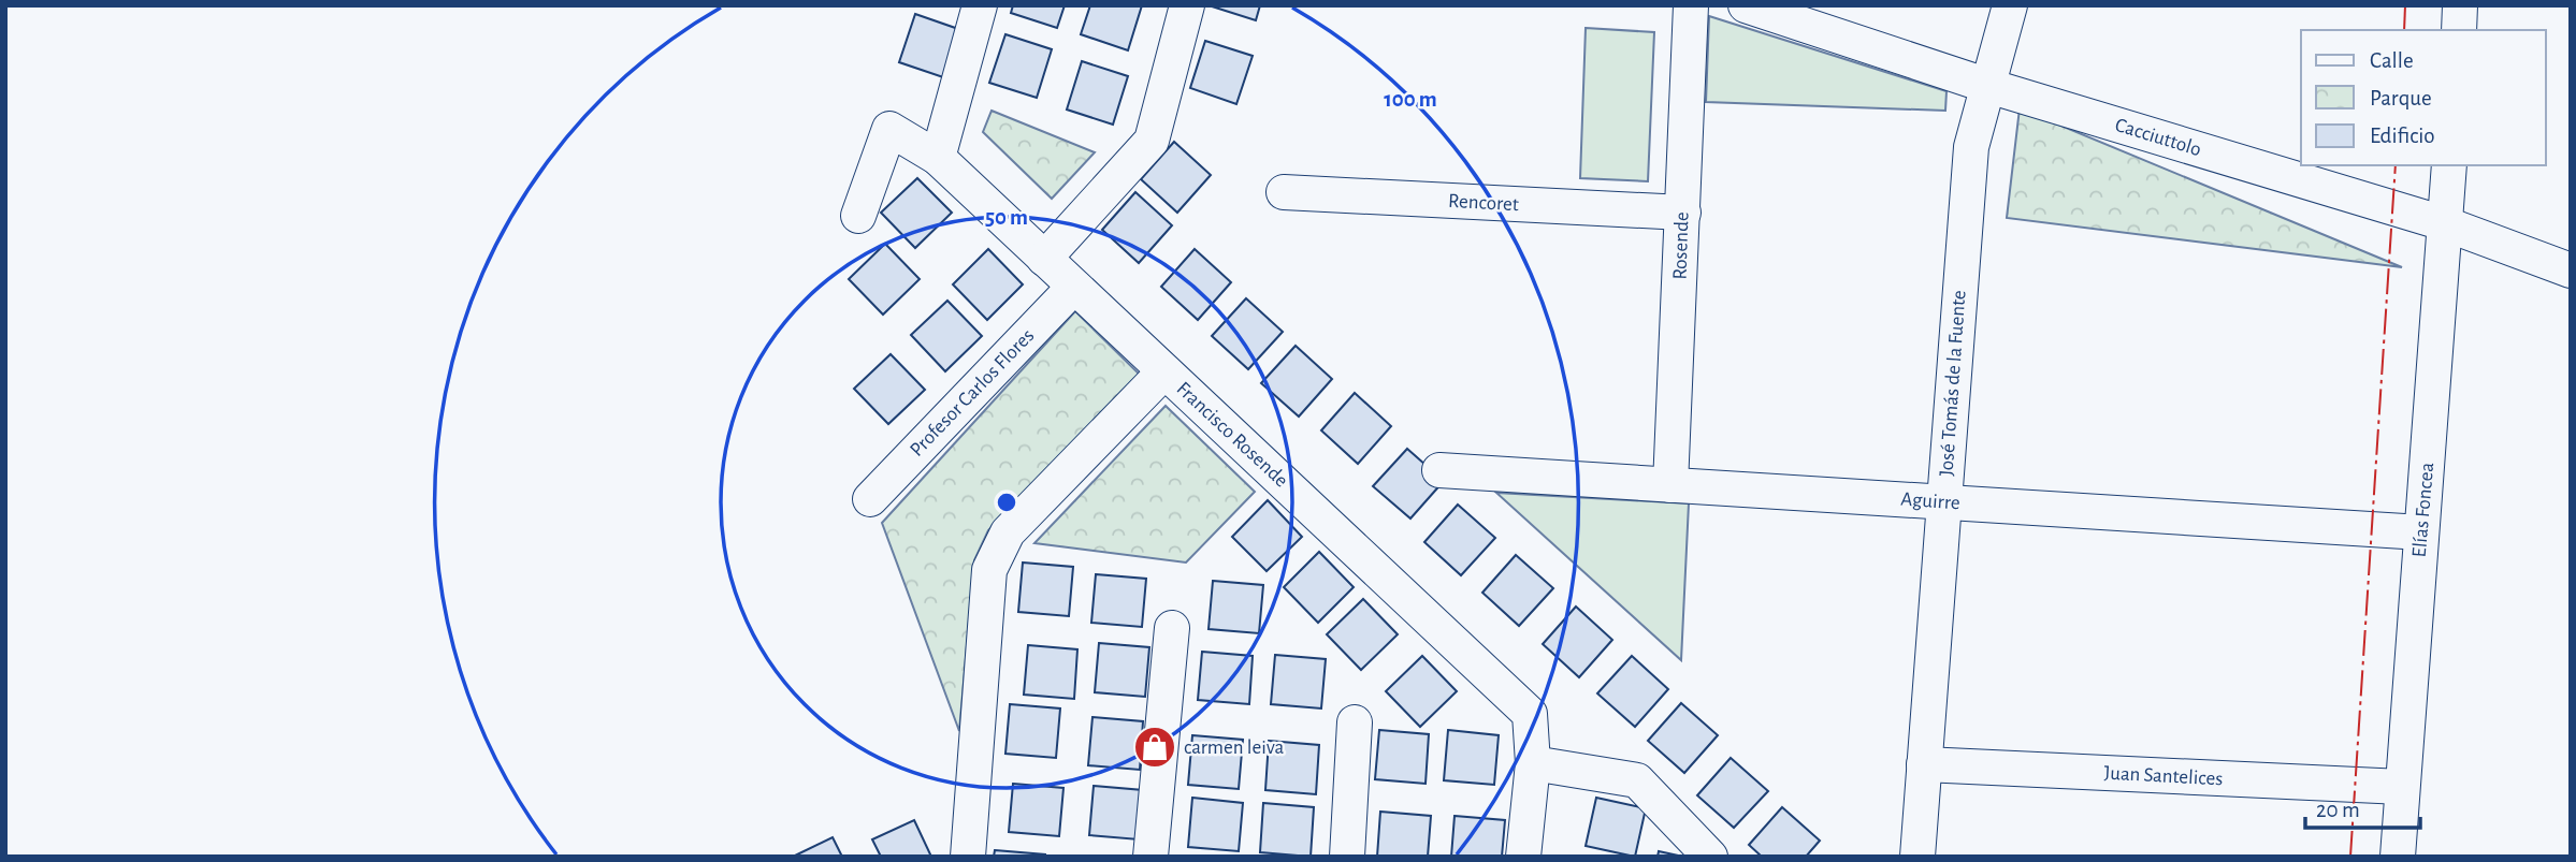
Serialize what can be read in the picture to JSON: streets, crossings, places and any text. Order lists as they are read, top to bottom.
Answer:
{
  "streets": {
    "street": [
      "Cacciuttolo",
      "Rencoret",
      "Rosende",
      "José Tomás de la Fuente",
      "Profesor Carlos Flores",
      "Francisco Rosende",
      "Aguirre",
      "Elías Foncea",
      "Juan Santelices"
    ]
  },
  "crossings": [
    ["Cacciuttolo", "José Tomás de la Fuente"],
    ["Cacciuttolo", "Elías Foncea"],
    ["Rencoret", "Rosende"],
    ["Rosende", "Aguirre"],
    ["José Tomás de la Fuente", "Aguirre"],
    ["José Tomás de la Fuente", "Juan Santelices"],
    ["Profesor Carlos Flores", "Francisco Rosende"],
    ["Aguirre", "Elías Foncea"],
    ["Elías Foncea", "Juan Santelices"]
  ],
  "places": {
    "shop": ["carmen leiva"]
  },
  "legend": ["Calle", "Parque", "Edificio"],
  "scale_bar": "20 m",
  "rings": ["100 m", "50 m"]
}
